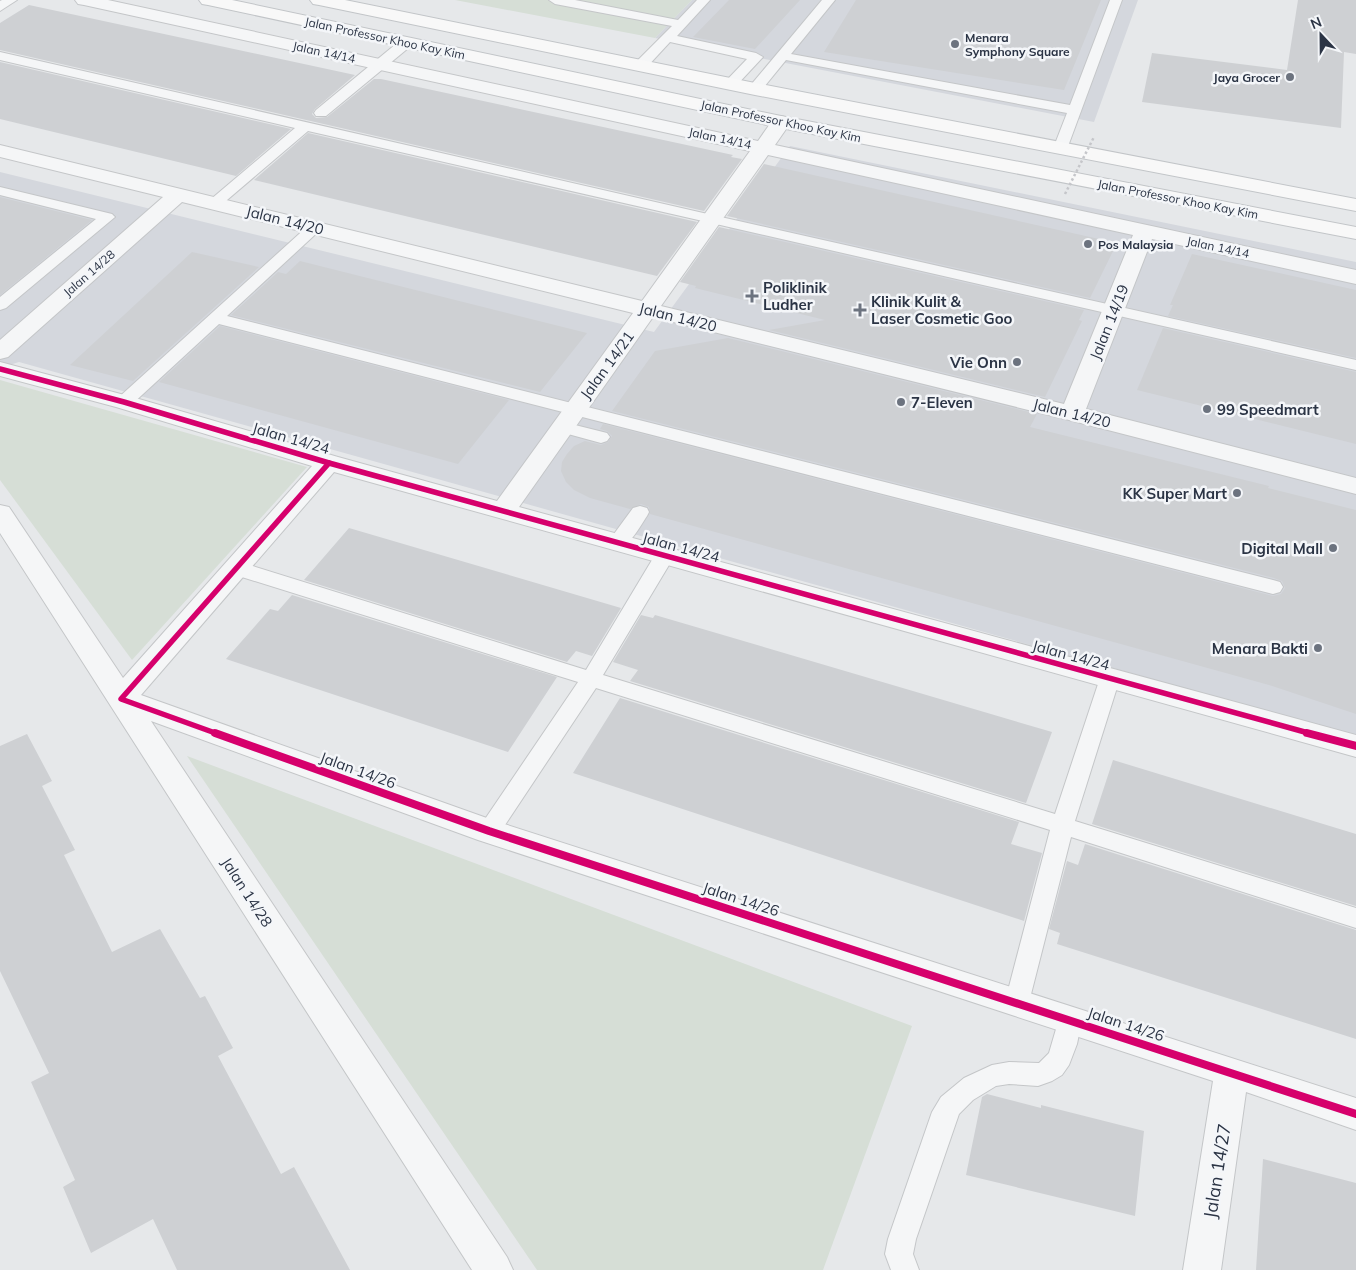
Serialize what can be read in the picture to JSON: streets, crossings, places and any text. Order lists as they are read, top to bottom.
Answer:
{
  "streets": {
    "main road": ["Jalan Professor Khoo Kay Kim"],
    "street": [
      "Jalan 14/14",
      "Jalan 14/20",
      "Jalan 14/28",
      "Jalan 14/19",
      "Jalan 14/21",
      "Jalan 14/24",
      "Jalan 14/26",
      "Jalan 14/27"
    ]
  },
  "crossings": [
    ["Jalan Professor Khoo Kay Kim", "Jalan 14/21"],
    ["Jalan 14/14", "Jalan 14/19"],
    ["Jalan 14/14", "Jalan 14/21"],
    ["Jalan 14/20", "Jalan 14/28"],
    ["Jalan 14/20", "Jalan 14/19"],
    ["Jalan 14/20", "Jalan 14/21"],
    ["Jalan 14/28", "Jalan 14/26"],
    ["Jalan 14/21", "Jalan 14/24"],
    ["Jalan 14/26", "Jalan 14/27"]
  ],
  "places": {
    "other": [
      "Menara Symphony Square",
      "Jaya Grocer",
      "Pos Malaysia",
      "Vie Onn",
      "7-Eleven",
      "99 Speedmart",
      "KK Super Mart",
      "Digital Mall",
      "Menara Bakti"
    ],
    "health": ["Poliklinik Ludher", "Klinik Kulit & Laser Cosmetic Goo"]
  },
  "north": "top"
}
